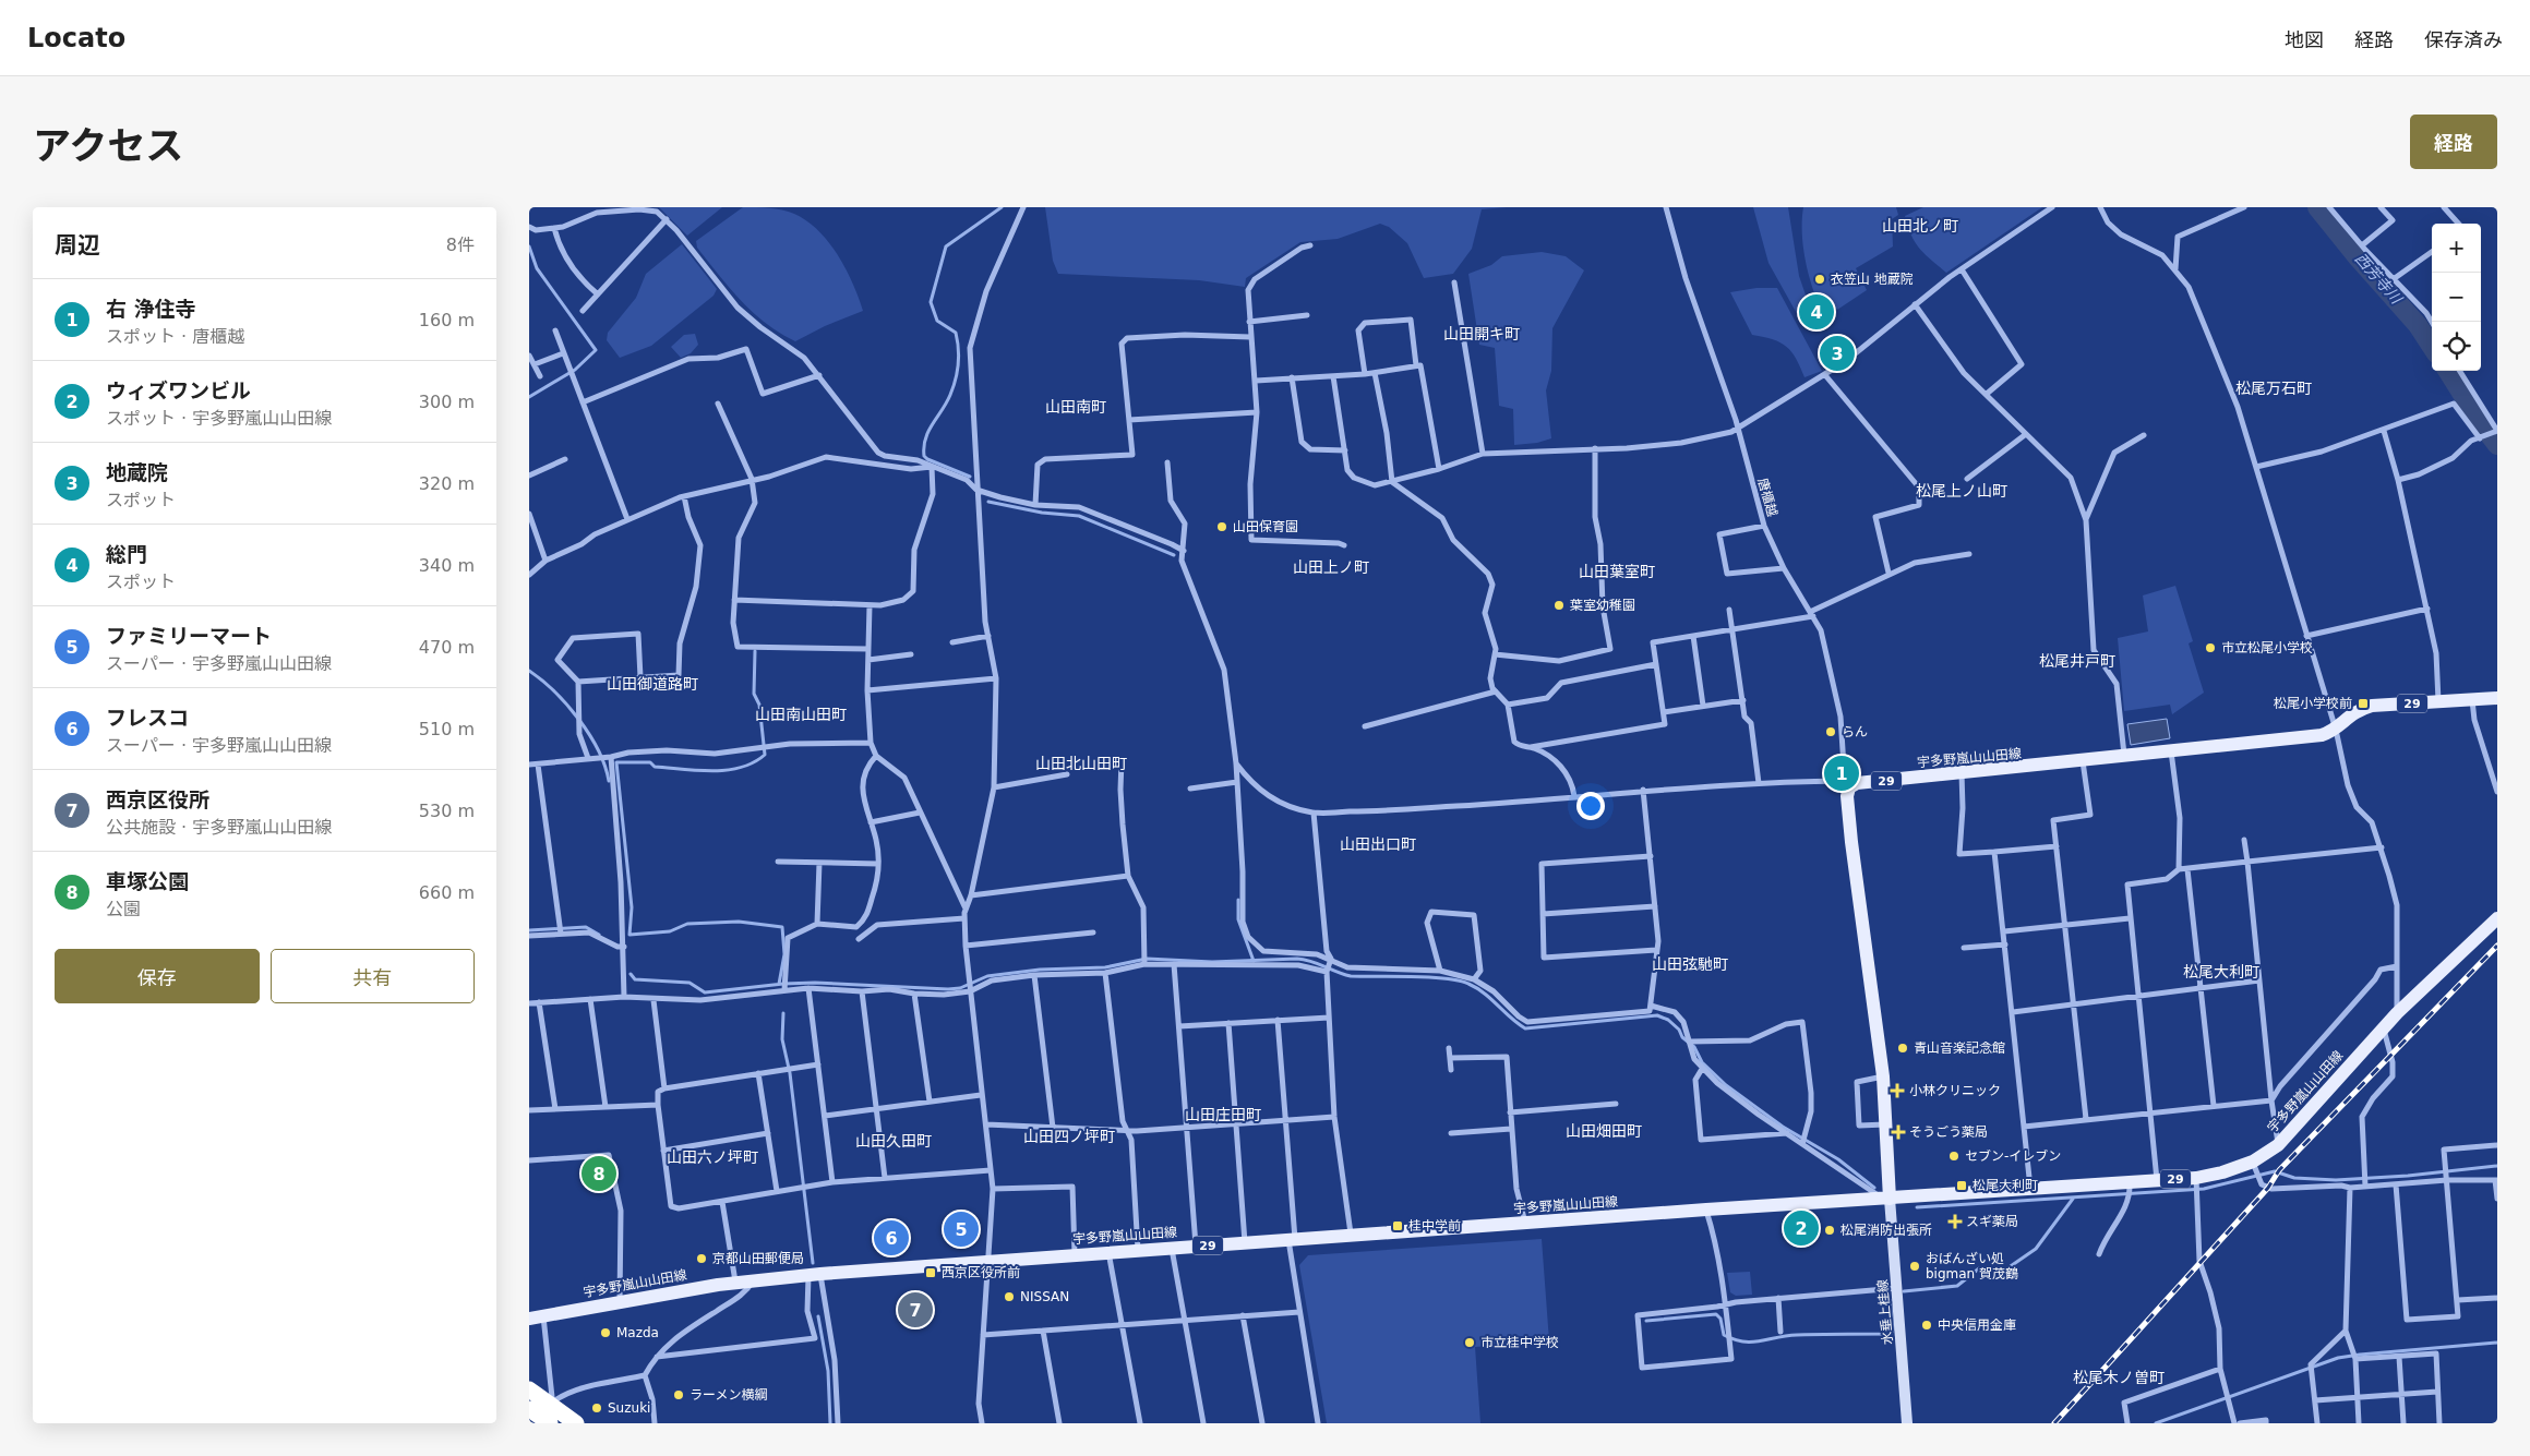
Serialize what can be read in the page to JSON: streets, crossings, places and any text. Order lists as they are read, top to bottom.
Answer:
{
  "streets": {
    "main road": ["29", "宇多野嵐山山田線", "水垂上桂線"],
    "street": ["唐櫃越"]
  },
  "crossings": [
    ["唐櫃越", "宇多野嵐山山田線"],
    ["宇多野嵐山山田線", "水垂上桂線"]
  ],
  "districts": [
    "山田北ノ町",
    "山田開キ町",
    "松尾万石町",
    "山田南町",
    "松尾上ノ山町",
    "山田上ノ町",
    "山田葉室町",
    "松尾井戸町",
    "山田御道路町",
    "山田南山田町",
    "山田北山田町",
    "山田出口町",
    "山田弦馳町",
    "松尾大利町",
    "山田庄田町",
    "山田畑田町",
    "山田四ノ坪町",
    "山田久田町",
    "山田六ノ坪町",
    "松尾木ノ曽町"
  ],
  "water": ["西芳寺川"],
  "places": {
    "other": [
      "衣笠山 地蔵院",
      "山田保育園",
      "葉室幼稚園",
      "市立松尾小学校",
      "らん",
      "青山音楽記念館",
      "セブン-イレブン",
      "松尾消防出張所",
      "京都山田郵便局",
      "おばんざい処 bigman 賀茂鶴",
      "NISSAN",
      "中央信用金庫",
      "Mazda",
      "市立桂中学校",
      "ラーメン横綱",
      "Suzuki"
    ],
    "transit": [
      "松尾小学校前",
      "松尾大利町",
      "桂中学前",
      "西京区役所前"
    ],
    "health": ["小林クリニック", "そうごう薬局", "スギ薬局"]
  },
  "page": {
    "header": "Locato",
    "nav": ["地図", "経路", "保存済み"],
    "title": "アクセス",
    "buttons": [
      "経路",
      ["保存", "共有"]
    ],
    "heading": ["周辺", "8件"],
    "map_buttons": ["+", "−"],
    "list": [
      {
        "mark": "1",
        "name": "右 浄住寺",
        "note": "スポット · 唐櫃越",
        "value": "160 m"
      },
      {
        "mark": "2",
        "name": "ウィズワンビル",
        "note": "スポット · 宇多野嵐山山田線",
        "value": "300 m"
      },
      {
        "mark": "3",
        "name": "地蔵院",
        "note": "スポット",
        "value": "320 m"
      },
      {
        "mark": "4",
        "name": "総門",
        "note": "スポット",
        "value": "340 m"
      },
      {
        "mark": "5",
        "name": "ファミリーマート",
        "note": "スーパー · 宇多野嵐山山田線",
        "value": "470 m"
      },
      {
        "mark": "6",
        "name": "フレスコ",
        "note": "スーパー · 宇多野嵐山山田線",
        "value": "510 m"
      },
      {
        "mark": "7",
        "name": "西京区役所",
        "note": "公共施設 · 宇多野嵐山山田線",
        "value": "530 m"
      },
      {
        "mark": "8",
        "name": "車塚公園",
        "note": "公園",
        "value": "660 m"
      }
    ],
    "pins": [
      "4",
      "3",
      "1",
      "8",
      "2",
      "5",
      "6",
      "7"
    ]
  }
}
